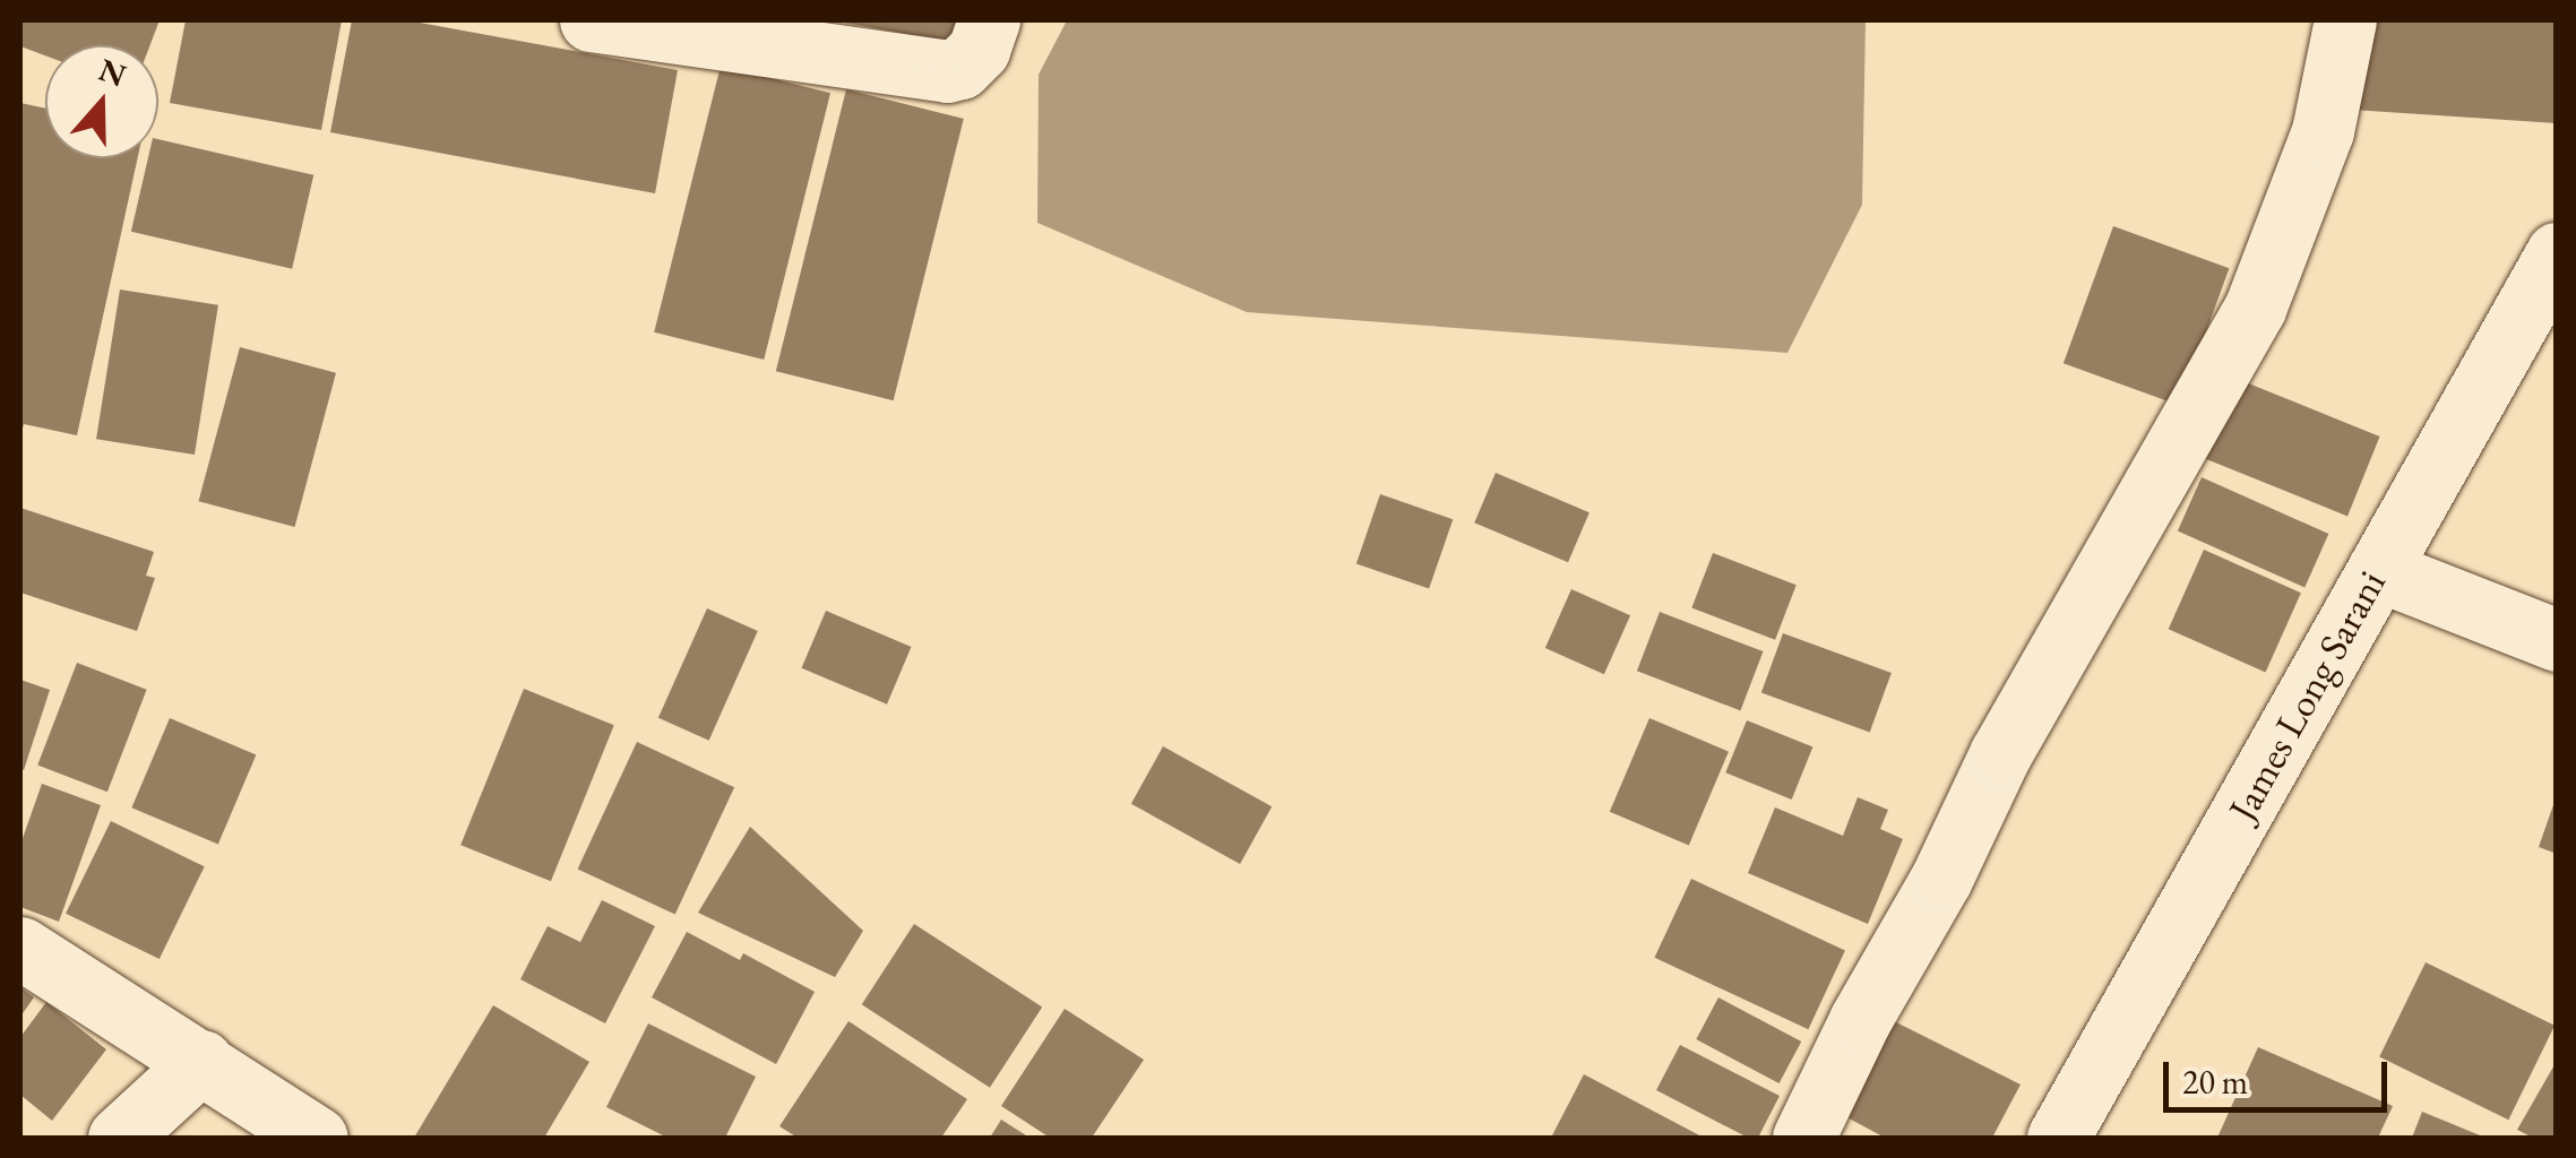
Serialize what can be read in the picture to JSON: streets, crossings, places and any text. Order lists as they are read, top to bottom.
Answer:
{
  "streets": {
    "street": ["James Long Sarani"]
  },
  "scale_bar": "20 m",
  "north": "top"
}
